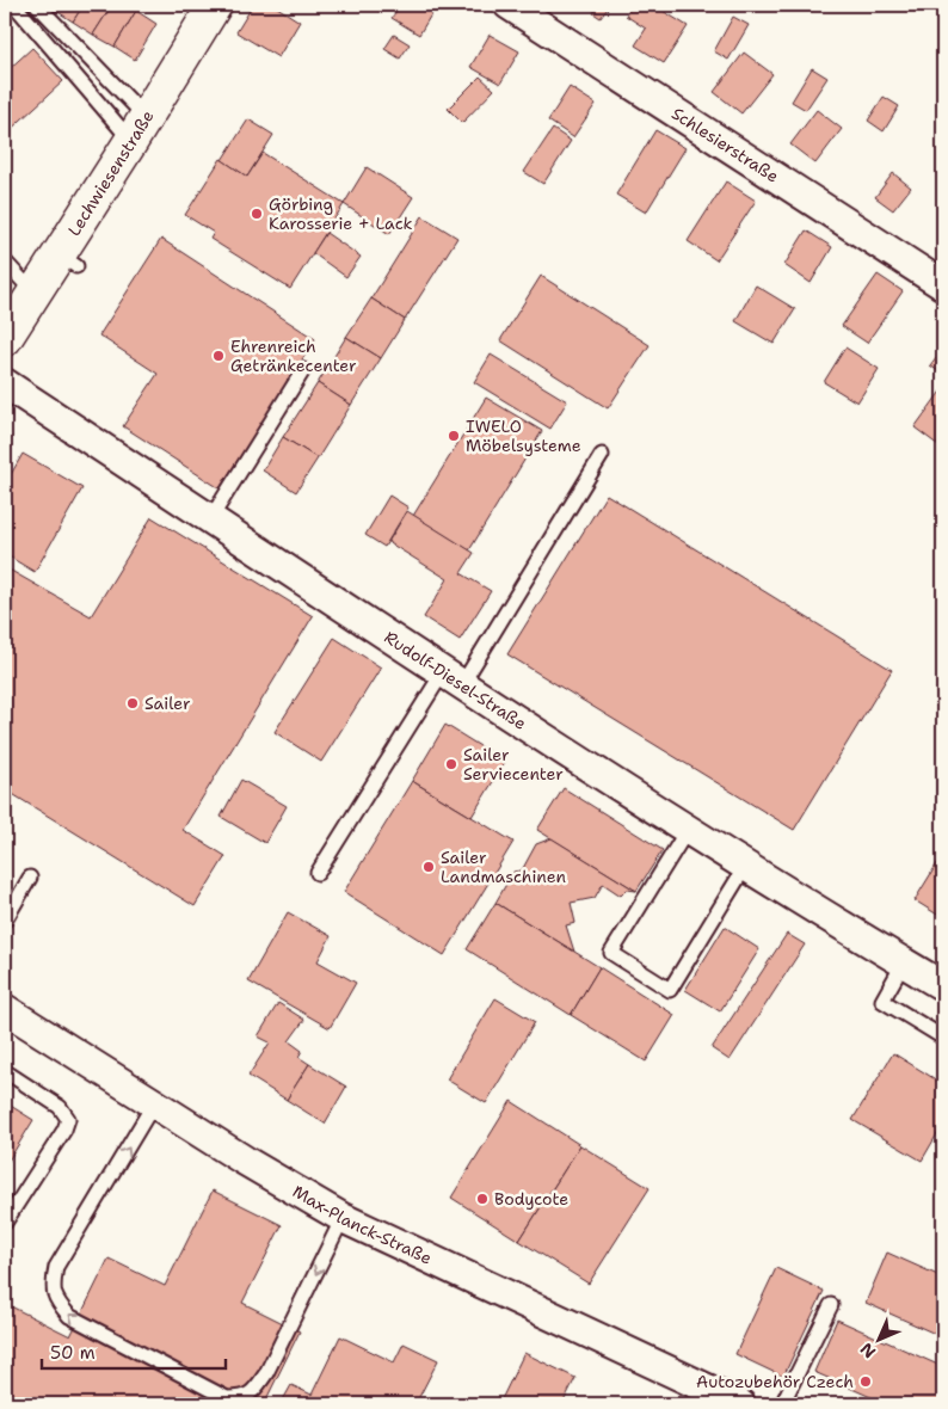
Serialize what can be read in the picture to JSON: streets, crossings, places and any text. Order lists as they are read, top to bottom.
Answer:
{
  "streets": {
    "street": [
      "Schlesierstraße",
      "Lechwiesenstraße",
      "Rudolf-Diesel-Straße",
      "Max-Planck-Straße"
    ]
  },
  "places": [
    "Görbing Karosserie + Lack",
    "Ehrenreich Getränkecenter",
    "IWELO Möbelsysteme",
    "Sailer",
    "Sailer Serviecenter",
    "Sailer Landmaschinen",
    "Bodycote",
    "Autozubehör Czech"
  ],
  "scale_bar": "50 m",
  "north": "bottom left"
}
